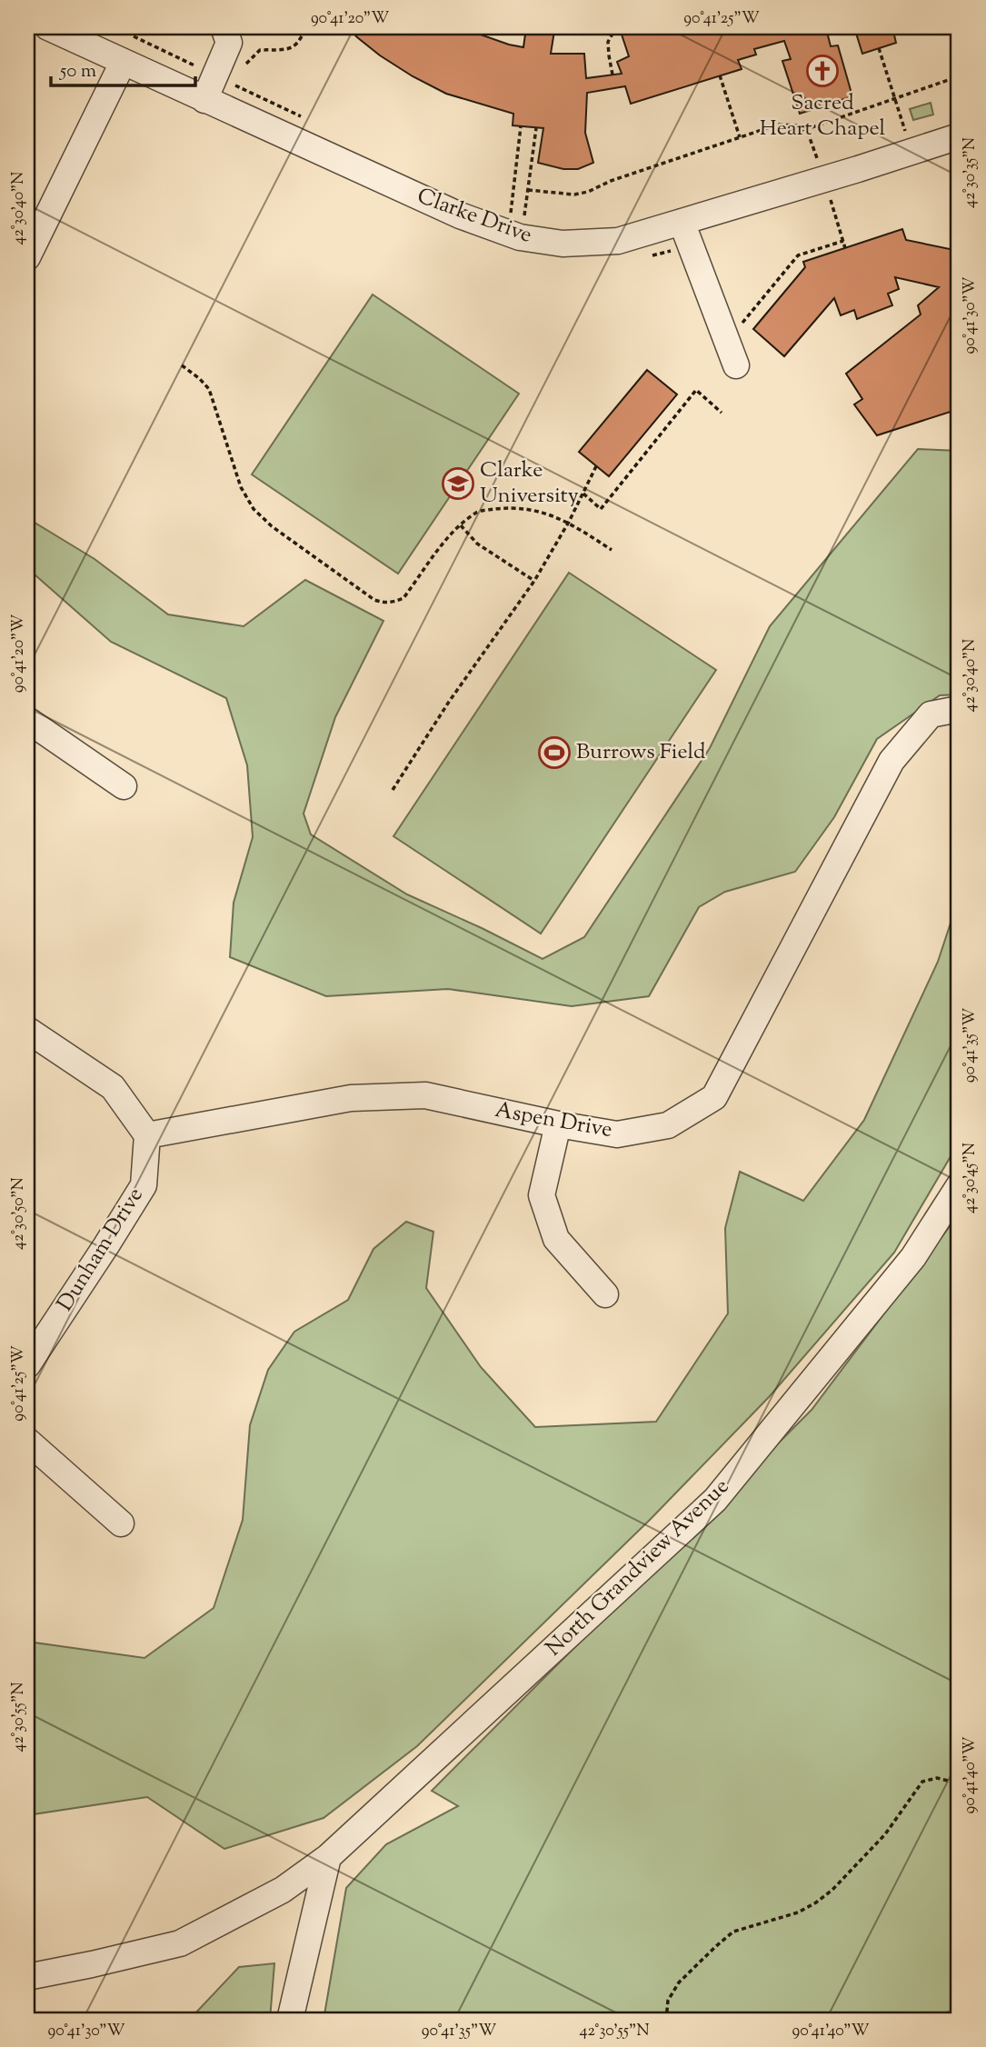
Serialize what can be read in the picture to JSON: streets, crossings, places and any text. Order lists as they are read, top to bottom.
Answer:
{
  "streets": {
    "street": [
      "Clarke Drive",
      "Aspen Drive",
      "Dunham Drive",
      "North Grandview Avenue"
    ]
  },
  "crossings": [
    ["Aspen Drive", "Dunham Drive"]
  ],
  "places": {
    "church": ["Sacred Heart Chapel"],
    "school or university": ["Clarke University"],
    "sports": ["Burrows Field"]
  },
  "scale_bar": "50 m",
  "coordinates": [
    "90°41'20\"W",
    "90°41'25\"W",
    "42°30'35\"N",
    "42°30'40\"N",
    "90°41'30\"W",
    "90°41'35\"W",
    "42°30'45\"N",
    "42°30'50\"N",
    "42°30'55\"N",
    "90°41'40\"W"
  ]
}
